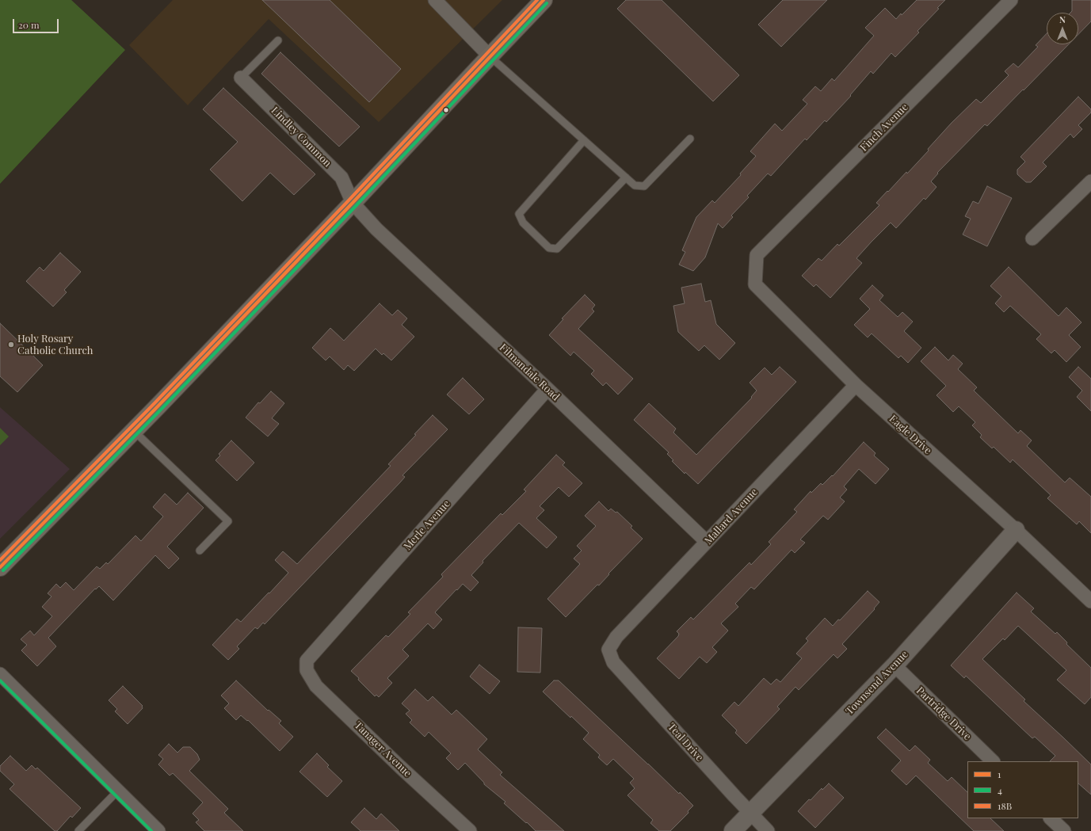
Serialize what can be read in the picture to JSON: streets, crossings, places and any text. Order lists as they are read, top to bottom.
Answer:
{
  "streets": {
    "street": [
      "Finch Avenue",
      "Lindley Common",
      "Filmandale Road",
      "Eagle Drive",
      "Mallard Avenue",
      "Merle Avenue",
      "Townsend Avenue",
      "Partridge Drive",
      "Teal Drive",
      "Tanager Avenue"
    ]
  },
  "crossings": [
    ["Finch Avenue", "Eagle Drive"],
    ["Lindley Common", "Filmandale Road"],
    ["Filmandale Road", "Mallard Avenue"],
    ["Filmandale Road", "Merle Avenue"],
    ["Eagle Drive", "Mallard Avenue"],
    ["Eagle Drive", "Townsend Avenue"],
    ["Mallard Avenue", "Teal Drive"],
    ["Merle Avenue", "Tanager Avenue"],
    ["Townsend Avenue", "Partridge Drive"],
    ["Townsend Avenue", "Teal Drive"]
  ],
  "places": ["Holy Rosary Catholic Church"],
  "lines": ["transit line 1", "transit line 18B", "transit line 4"],
  "legend": ["1", "4", "18B"],
  "scale_bar": "20 m",
  "north": "top"
}
